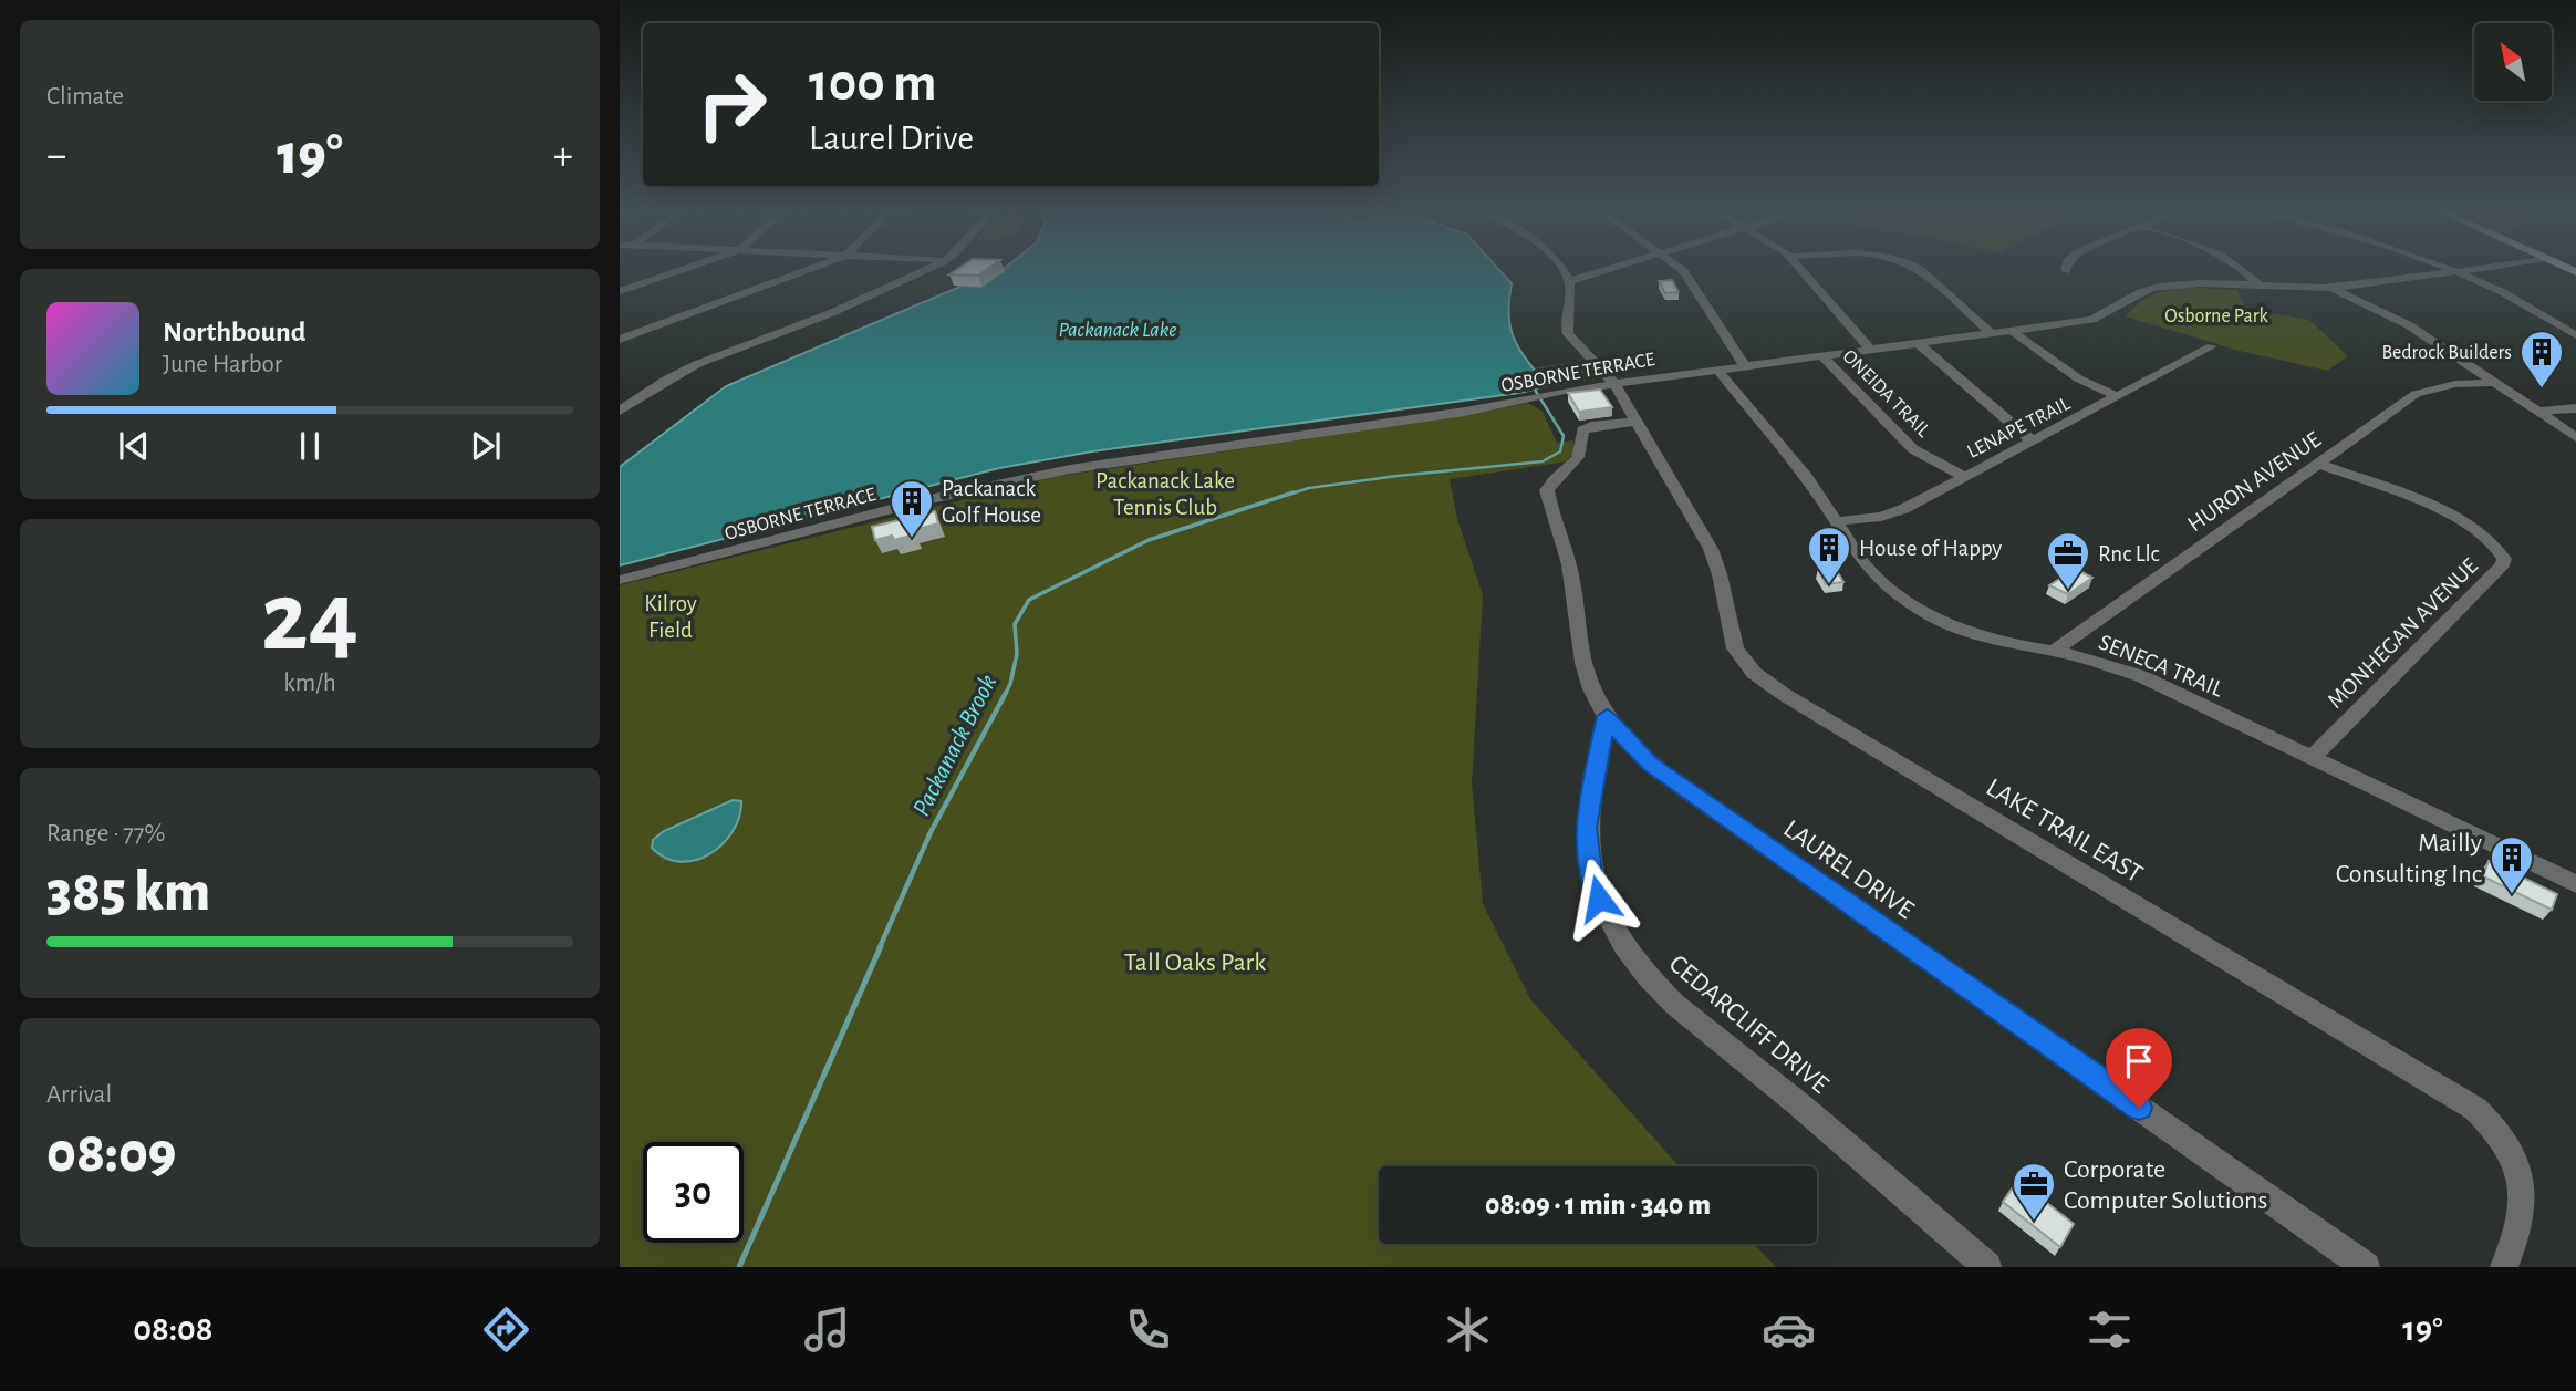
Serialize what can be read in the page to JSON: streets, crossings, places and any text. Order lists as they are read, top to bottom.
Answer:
{
  "streets": {
    "street": [
      "OSBORNE TERRACE",
      "ONEIDA TRAIL",
      "LENAPE TRAIL",
      "HURON AVENUE",
      "MONHEGAN AVENUE",
      "SENECA TRAIL",
      "LAKE TRAIL EAST",
      "LAUREL DRIVE",
      "CEDARCLIFF DRIVE"
    ]
  },
  "crossings": [
    ["OSBORNE TERRACE", "ONEIDA TRAIL"],
    ["OSBORNE TERRACE", "SENECA TRAIL"],
    ["OSBORNE TERRACE", "LAKE TRAIL EAST"],
    ["ONEIDA TRAIL", "LENAPE TRAIL"],
    ["LENAPE TRAIL", "SENECA TRAIL"],
    ["HURON AVENUE", "MONHEGAN AVENUE"],
    ["HURON AVENUE", "SENECA TRAIL"],
    ["MONHEGAN AVENUE", "SENECA TRAIL"],
    ["LAKE TRAIL EAST", "LAUREL DRIVE"],
    ["LAUREL DRIVE", "CEDARCLIFF DRIVE"]
  ],
  "water": ["Packanack Lake", "Packanack Brook"],
  "parks": [
    "Osborne Park",
    "Packanack Lake Tennis Club",
    "Kilroy Field",
    "Tall Oaks Park"
  ],
  "places": {
    "building": [
      "Bedrock Builders",
      "Packanack Golf House",
      "House of Happy",
      "Mailly Consulting Inc"
    ],
    "office": ["Rnc Llc", "Corporate Computer Solutions"]
  },
  "north": "top left",
  "page": {
    "tile": [
      "Climate",
      ["24", "km/h"],
      ["Range · 77%", "385 km"],
      ["Arrival", "08:09"]
    ],
    "turn": ["100 m", "Laurel Drive"],
    "heat": ["−", "19°", "+"],
    "song": ["Northbound", "June Harbor"],
    "limit": "30",
    "trip": "08:09 · 1 min · 340 m",
    "tabs": ["08:08", "19°"]
  }
}
